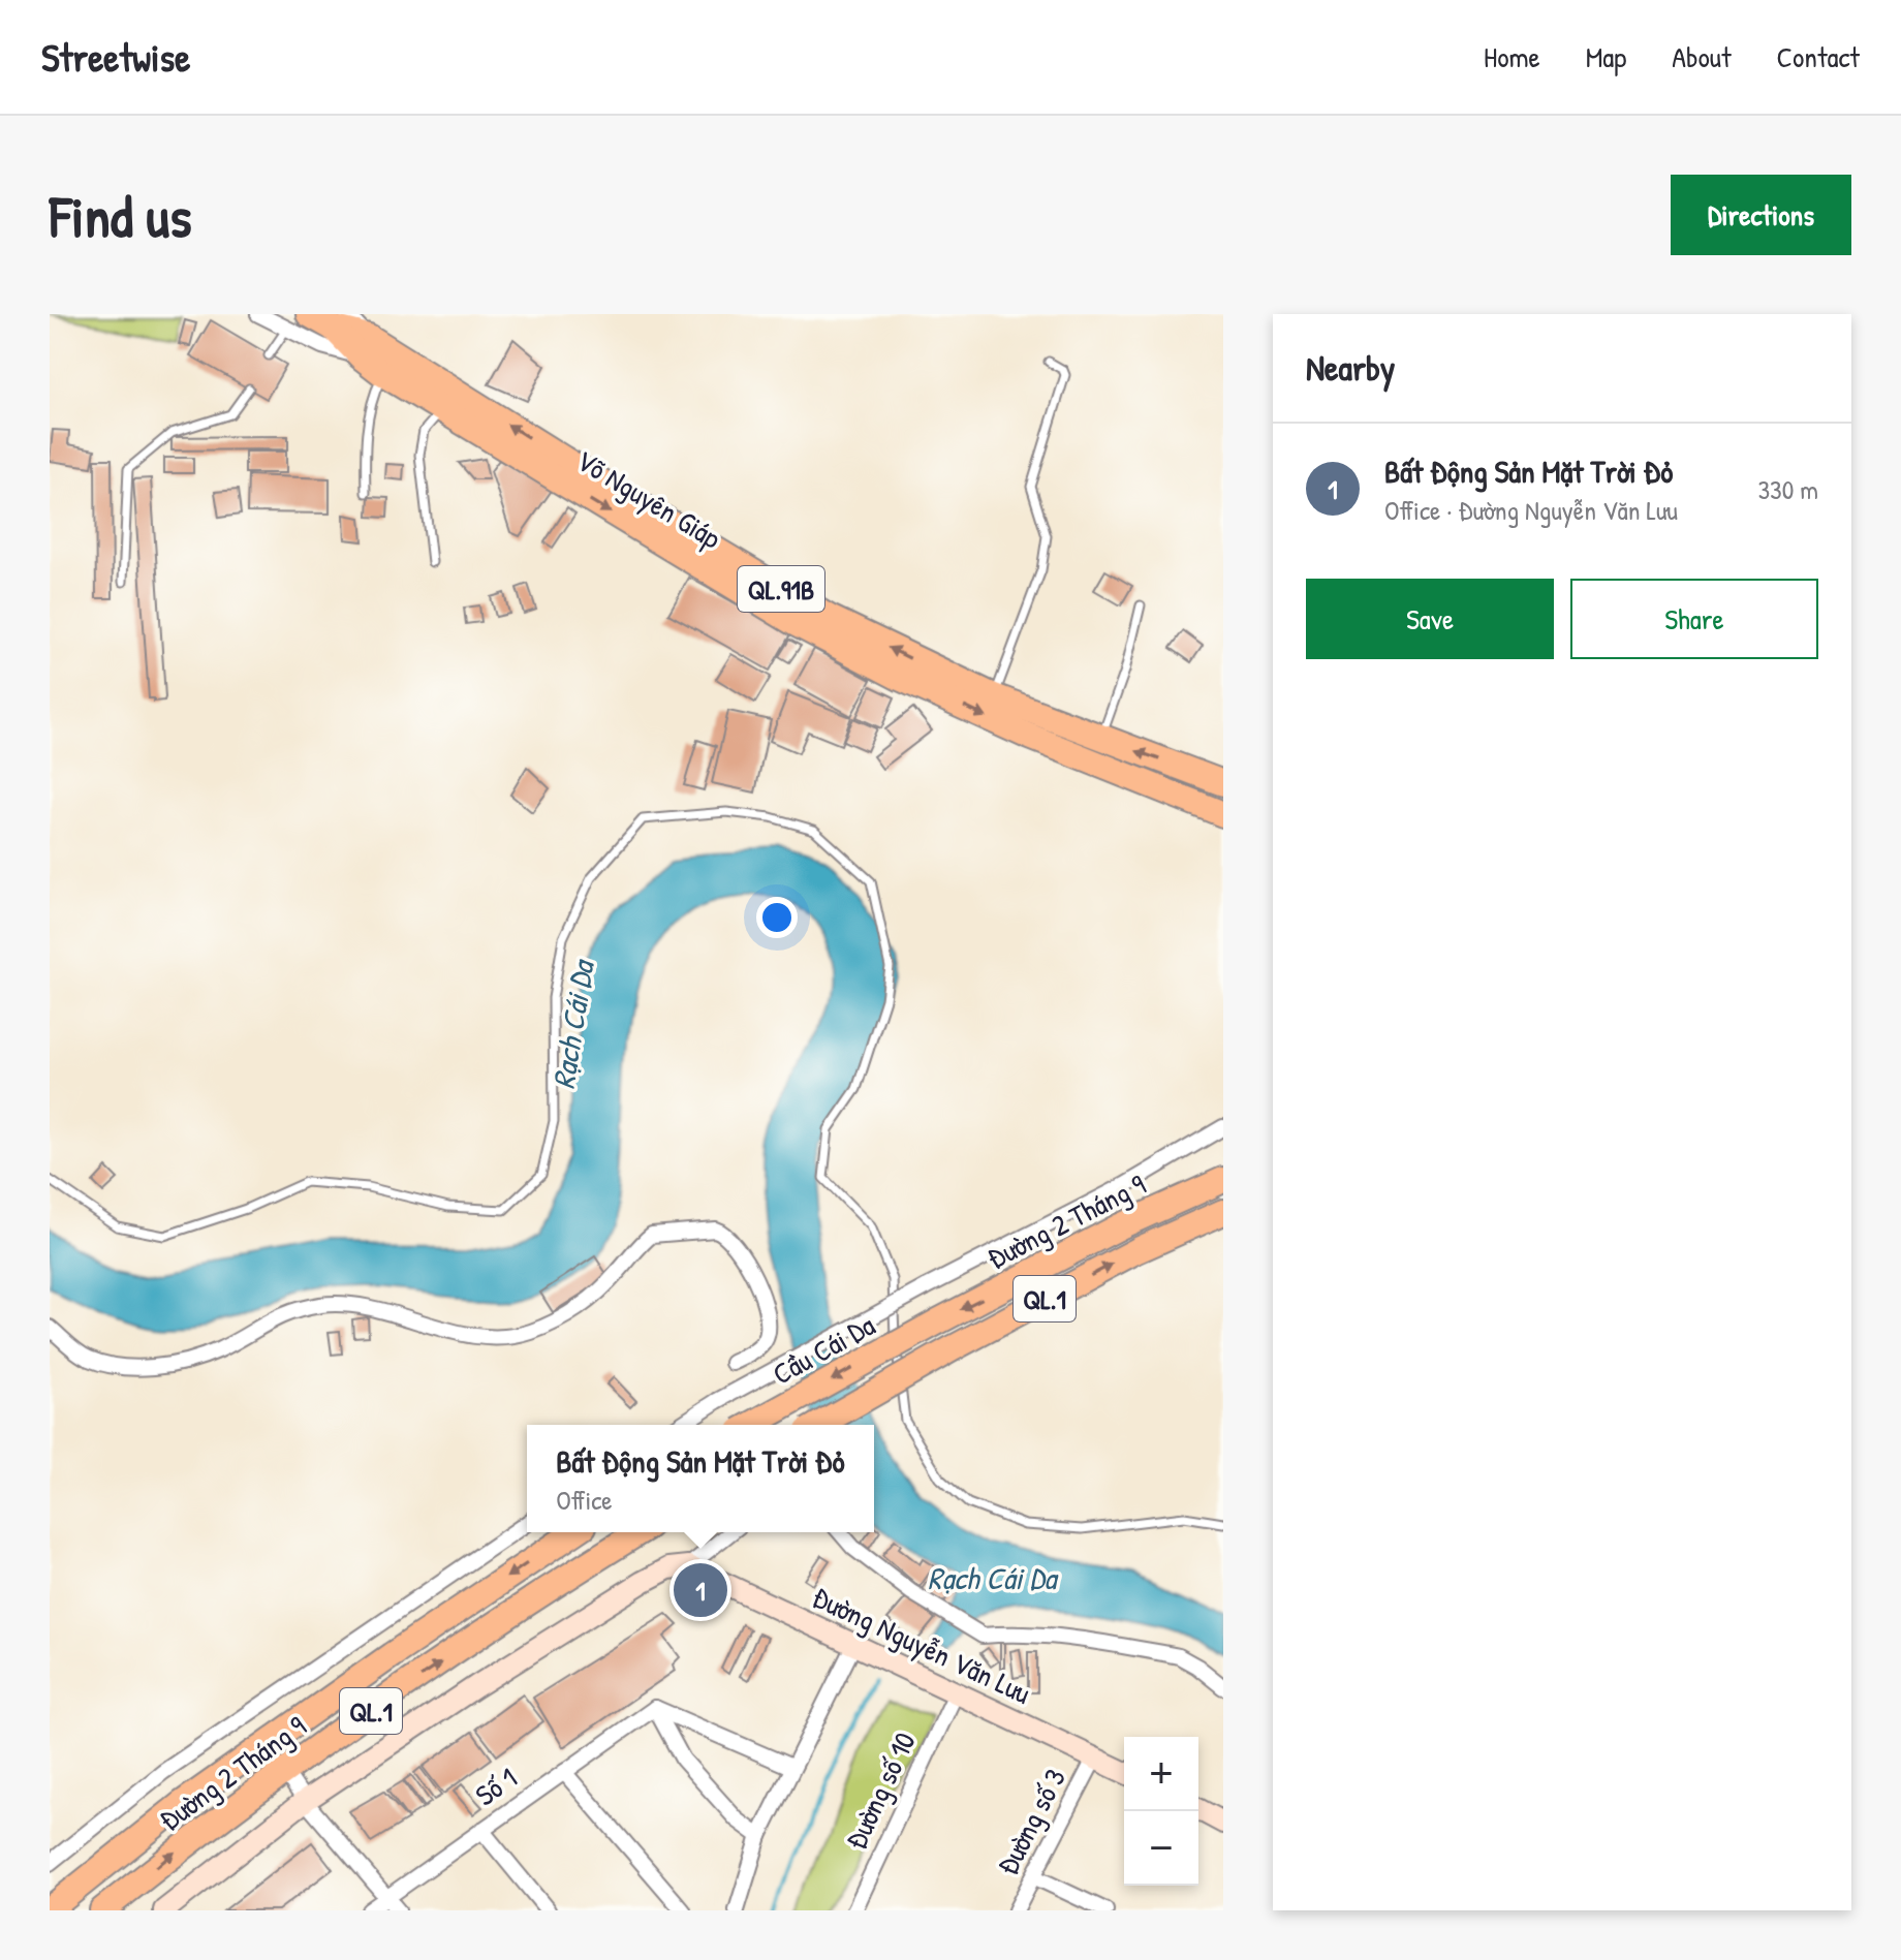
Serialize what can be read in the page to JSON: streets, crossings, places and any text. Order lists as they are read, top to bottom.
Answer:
{
  "streets": {
    "highway": [
      "Võ Nguyên Giáp",
      "QL.91B",
      "Đường 2 Tháng 9",
      "QL.1",
      "Cầu Cái Da"
    ],
    "street": [
      "Đường Nguyễn Văn Lưu",
      "Số 1",
      "Đường số 10",
      "Đường số 3"
    ]
  },
  "crossings": [
    ["Đường 2 Tháng 9", "Cầu Cái Da"],
    ["Đường Nguyễn Văn Lưu", "Đường số 10"],
    ["Đường Nguyễn Văn Lưu", "Đường số 3"]
  ],
  "one_way": ["Cầu Cái Da"],
  "water": ["Rạch Cái Da"],
  "page": {
    "header": "Streetwise",
    "nav": [
      "Home",
      "Map",
      "About",
      "Contact"
    ],
    "buttons": [
      "Directions",
      ["Save", "Share"]
    ],
    "title": "Find us",
    "heading": "Nearby",
    "list": [
      {
        "mark": "1",
        "name": "Bất Động Sản Mặt Trời Đỏ",
        "note": "Office · Đường Nguyễn Văn Lưu",
        "value": "330 m"
      }
    ],
    "popup": ["Bất Động Sản Mặt Trời Đỏ", "Office"],
    "pins": "1",
    "map_buttons": ["+", "−"]
  }
}
